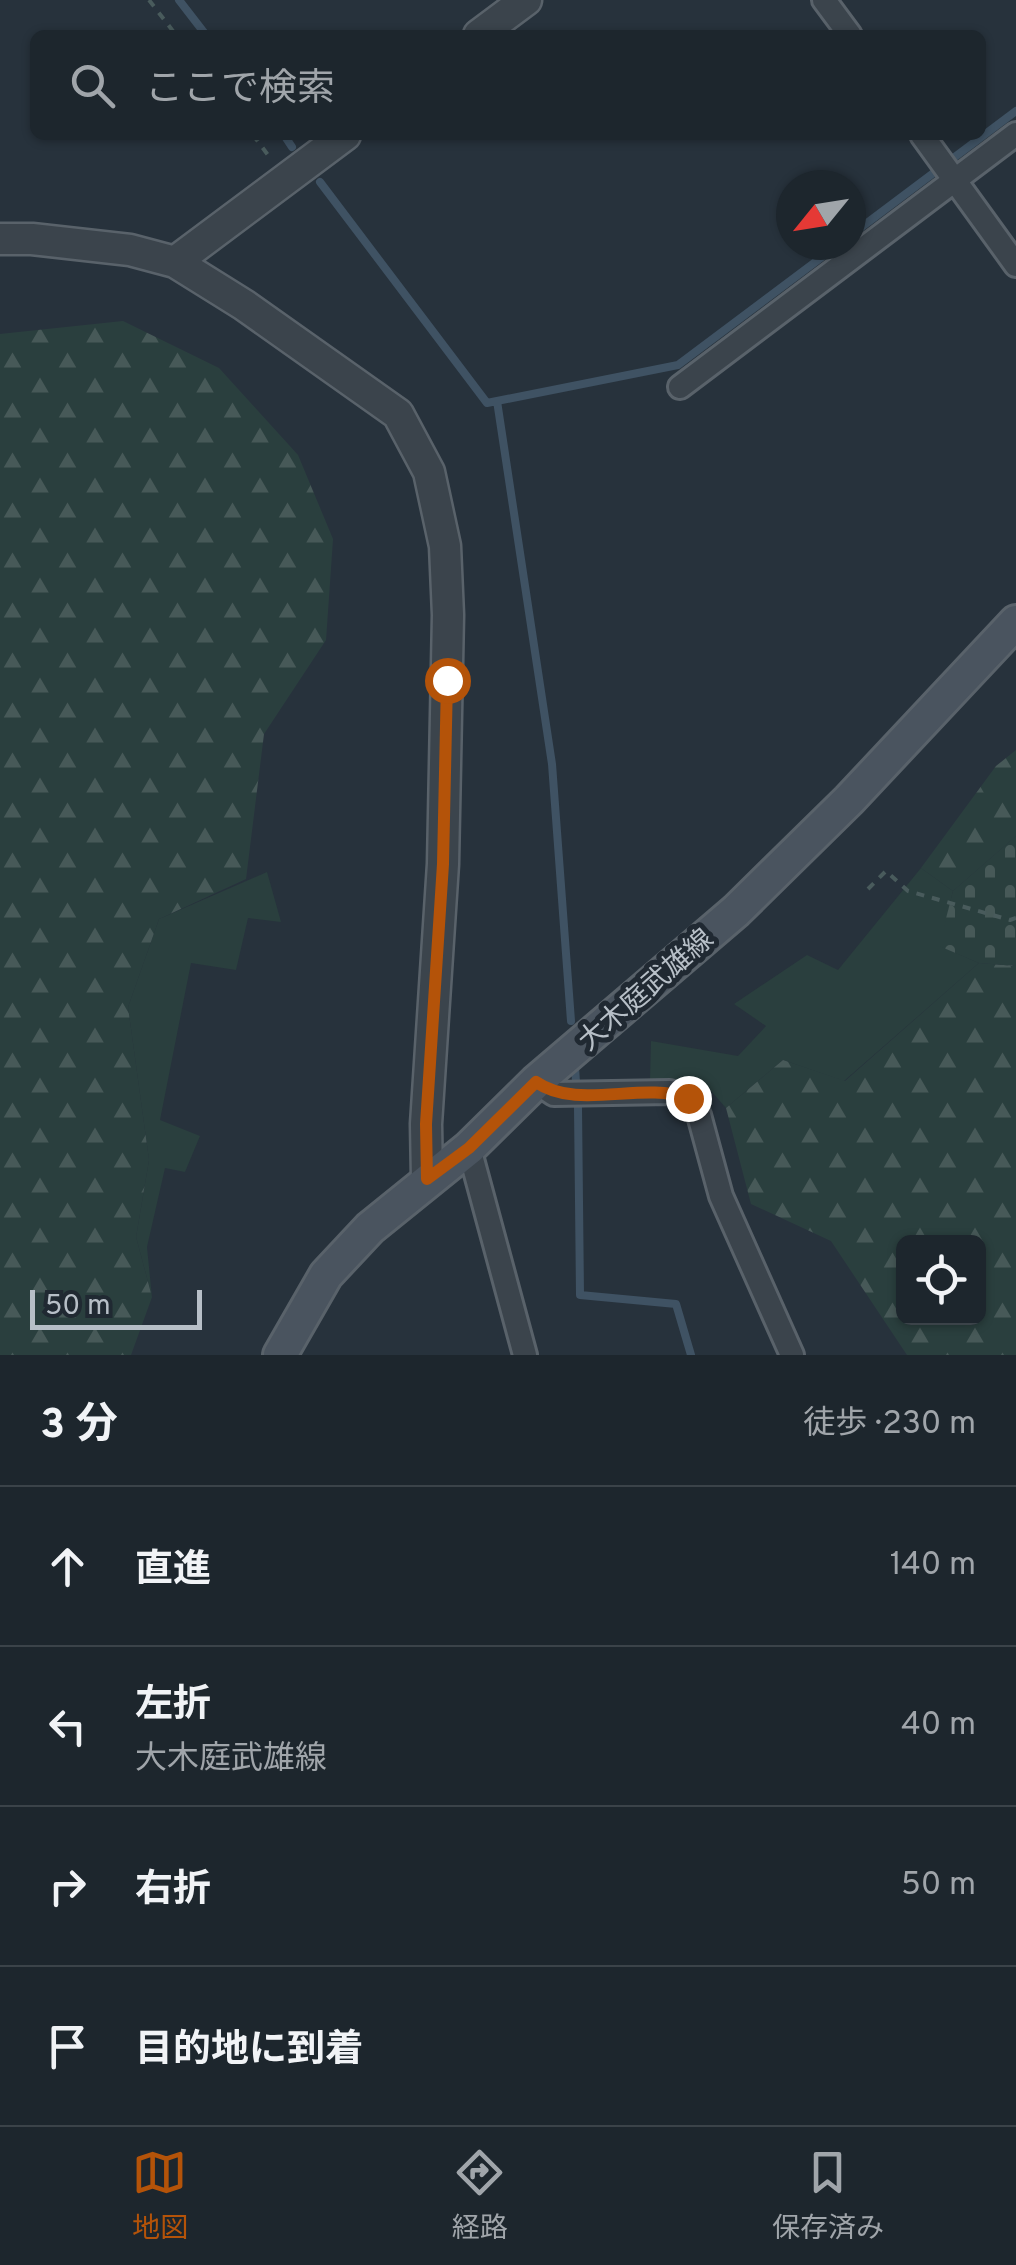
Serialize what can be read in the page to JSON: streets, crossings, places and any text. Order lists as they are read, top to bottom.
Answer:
{
  "streets": {
    "main road": ["大木庭武雄線"]
  },
  "scale_bar": "50 m",
  "north": "bottom left",
  "page": {
    "search": "ここで検索",
    "scale": "50 m",
    "heading": ["3 分", "徒歩 · 230 m"],
    "list": [
      ["直進", "140 m"],
      ["左折", "大木庭武雄線", "40 m"],
      ["右折", "50 m"],
      "目的地に到着"
    ],
    "nav": ["地図", "経路", "保存済み"]
  }
}
